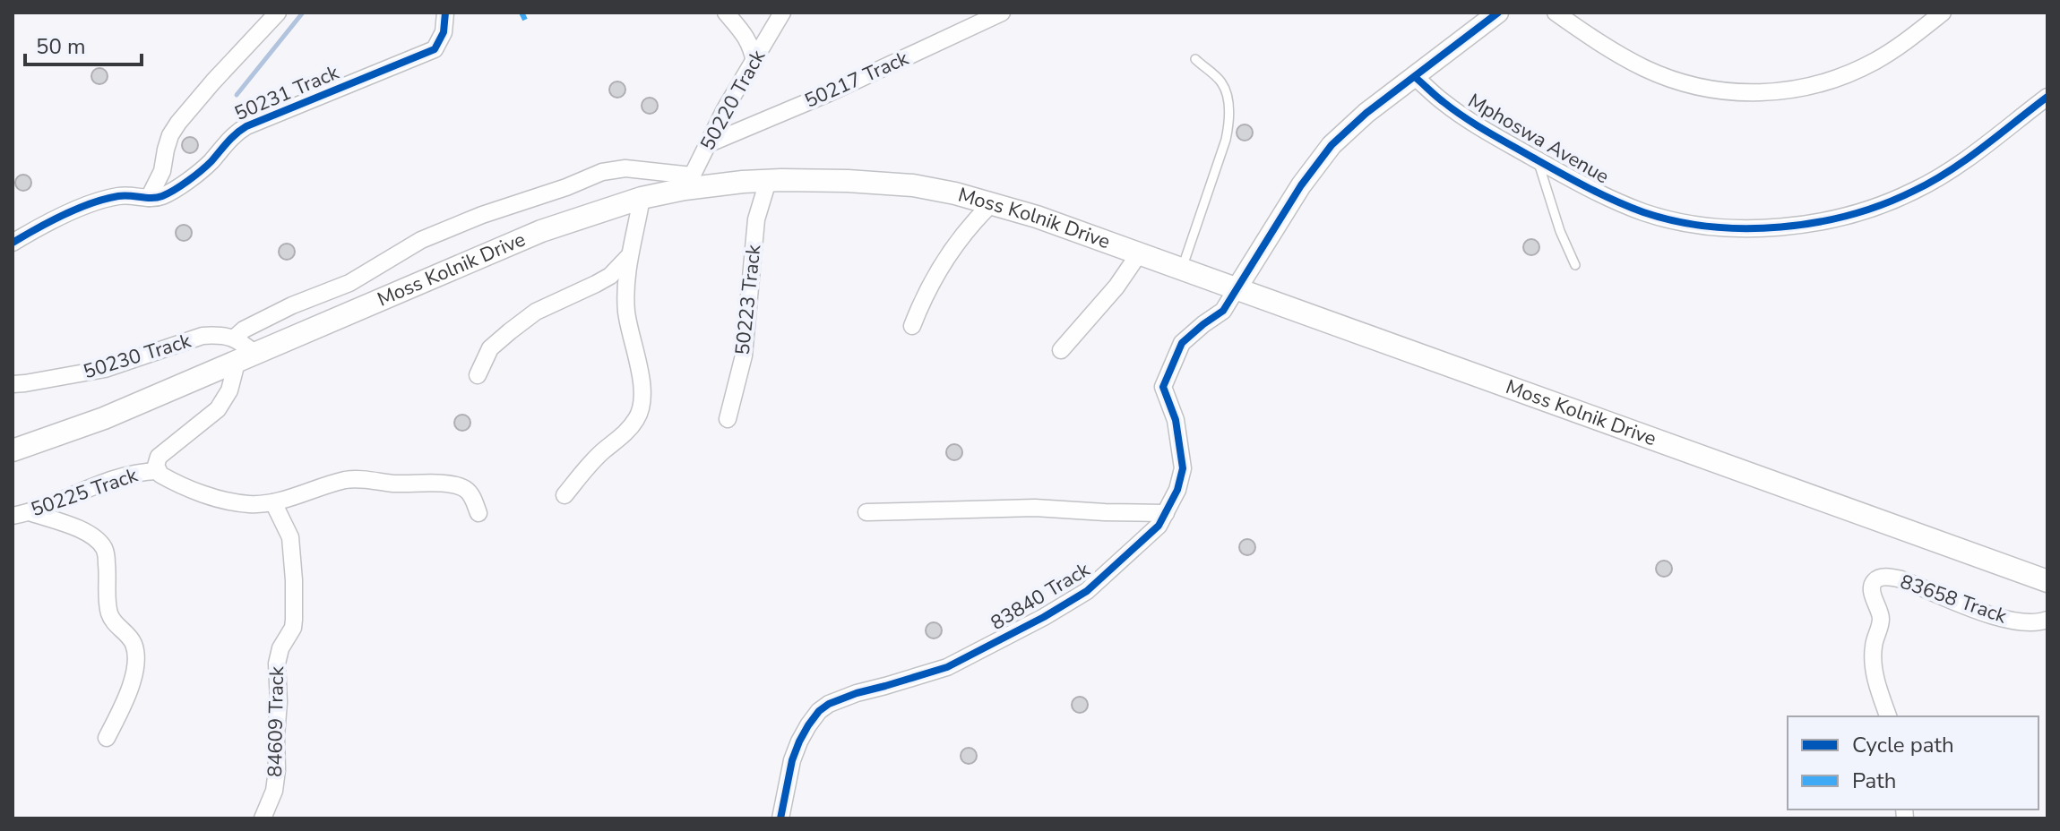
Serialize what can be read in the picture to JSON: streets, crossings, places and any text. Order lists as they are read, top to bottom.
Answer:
{
  "streets": {
    "main road": ["Moss Kolnik Drive"],
    "street": [
      "50217 Track",
      "50231 Track",
      "50220 Track",
      "Mphoswa Avenue",
      "50223 Track",
      "50230 Track",
      "50225 Track",
      "83840 Track",
      "83658 Track",
      "84609 Track"
    ]
  },
  "crossings": [
    ["50217 Track", "50220 Track"],
    ["50220 Track", "Moss Kolnik Drive"],
    ["Moss Kolnik Drive", "50223 Track"],
    ["Moss Kolnik Drive", "83840 Track"]
  ],
  "legend": ["Cycle path", "Path"],
  "scale_bar": "50 m"
}
